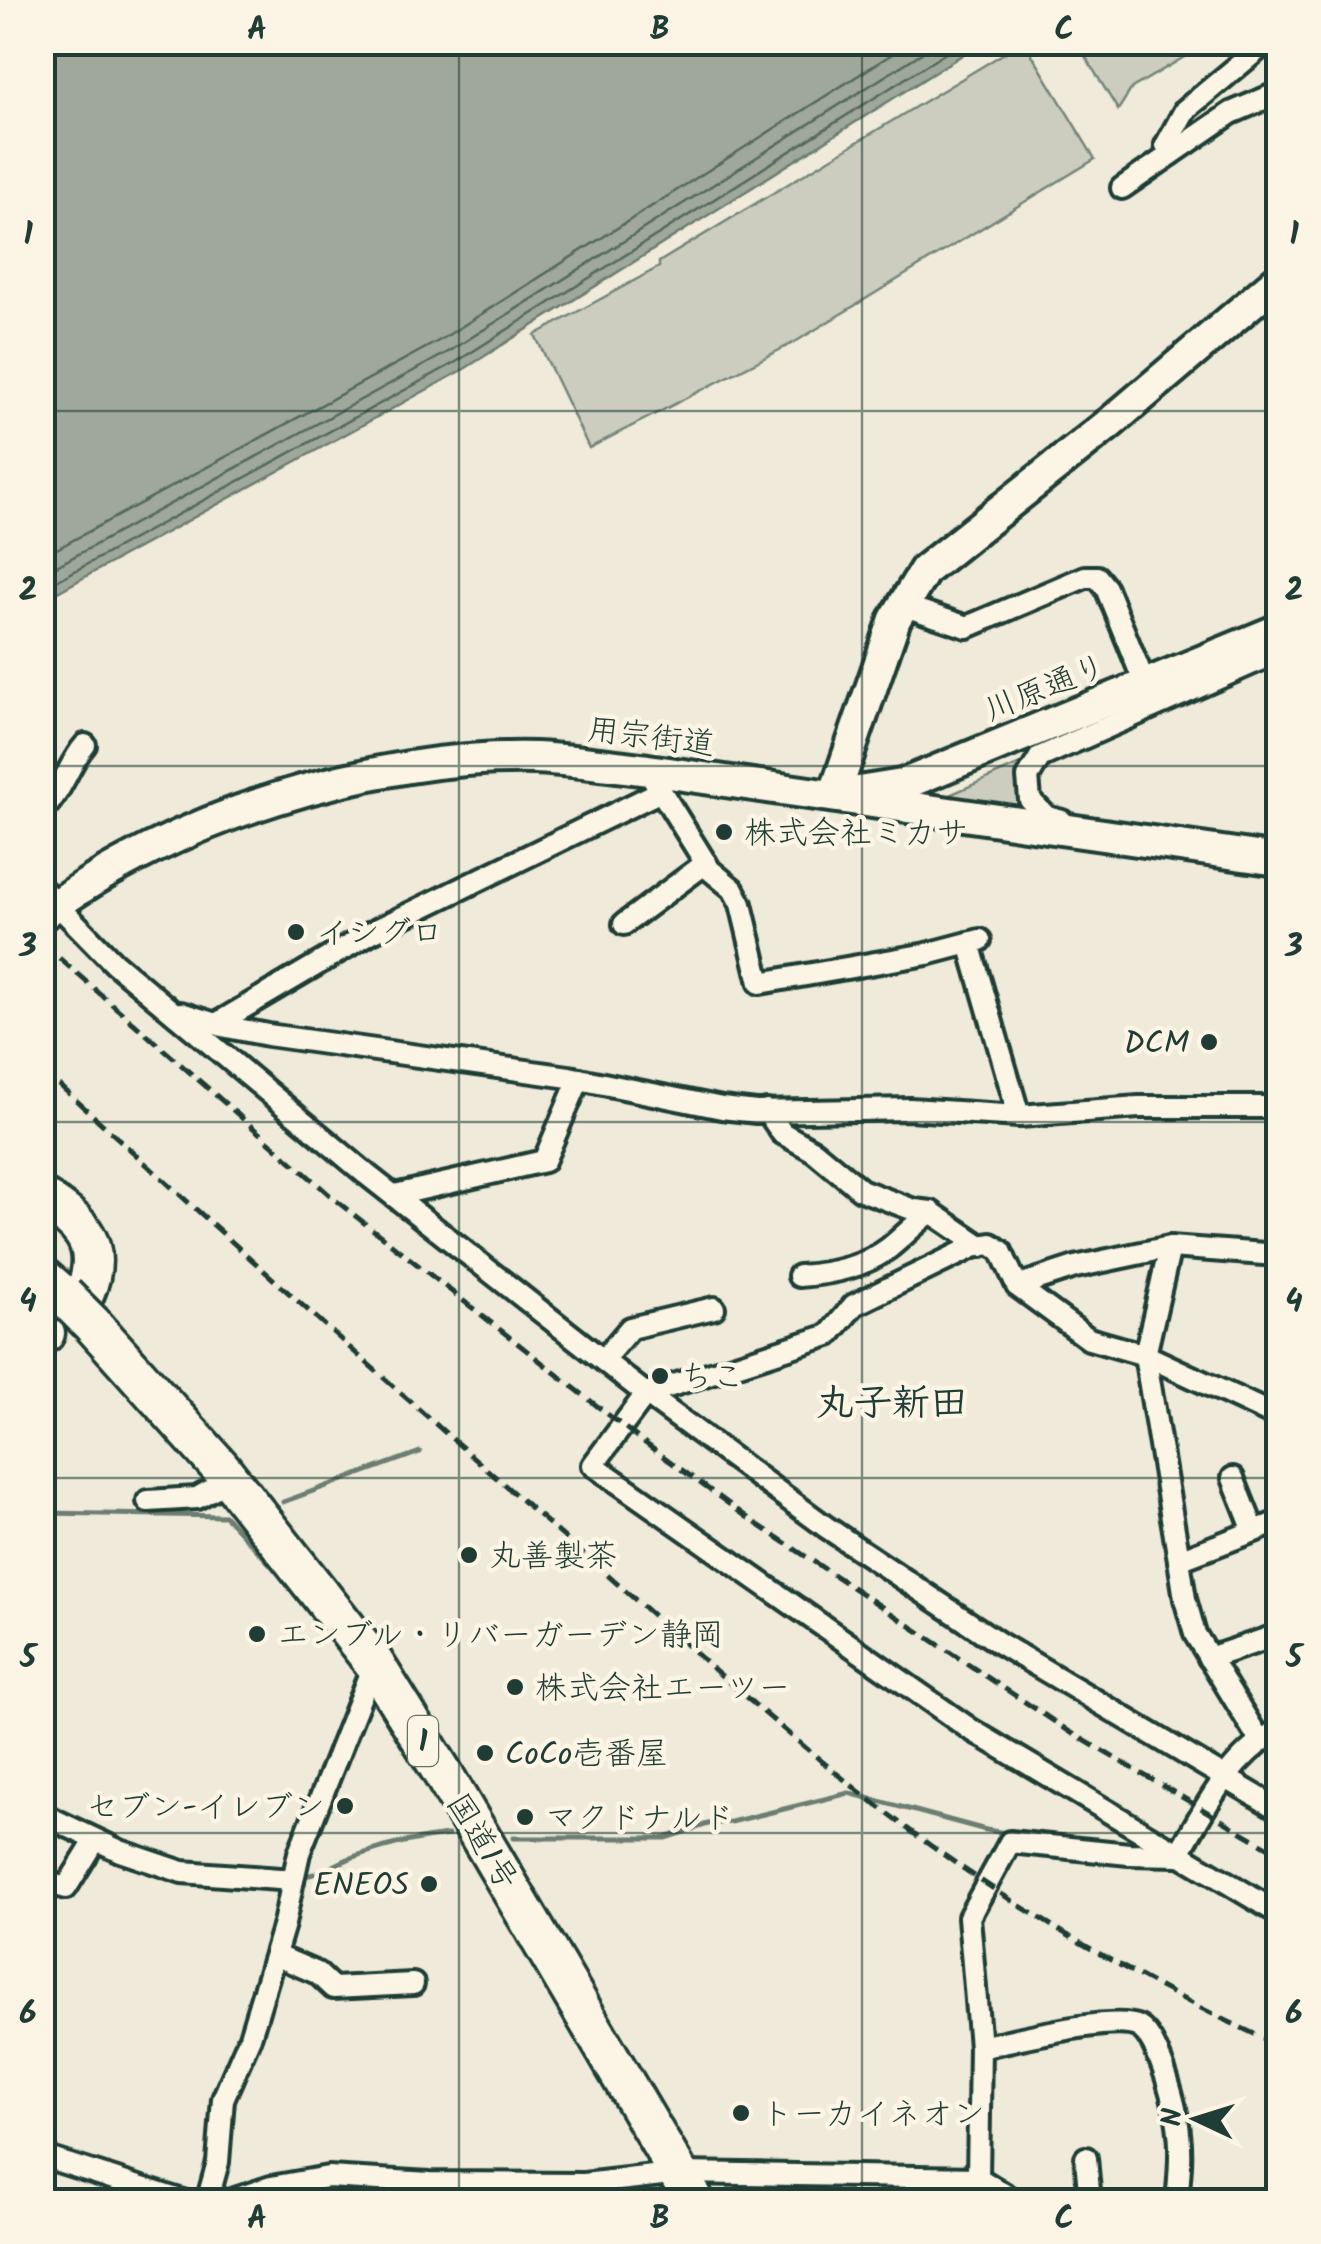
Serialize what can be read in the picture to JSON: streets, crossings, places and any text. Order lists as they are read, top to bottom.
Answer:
{
  "streets": {
    "highway": ["1", "国道1号"],
    "street": ["川原通り", "用宗街道"]
  },
  "crossings": [
    ["川原通り", "用宗街道"]
  ],
  "districts": ["丸子新田"],
  "places": [
    "株式会社ミカサ",
    "イシグロ",
    "DCM",
    "ちこ",
    "丸善製茶",
    "エンブル・リバーガーデン静岡",
    "株式会社エーツー",
    "CoCo壱番屋",
    "セブン-イレブン",
    "マクドナルド",
    "ENEOS",
    "トーカイネオン"
  ],
  "north": "left",
  "grid": {
    "columns": ["A", "B", "C"],
    "rows": [
      "1",
      "2",
      "3",
      "4",
      "5",
      "6"
    ]
  }
}
